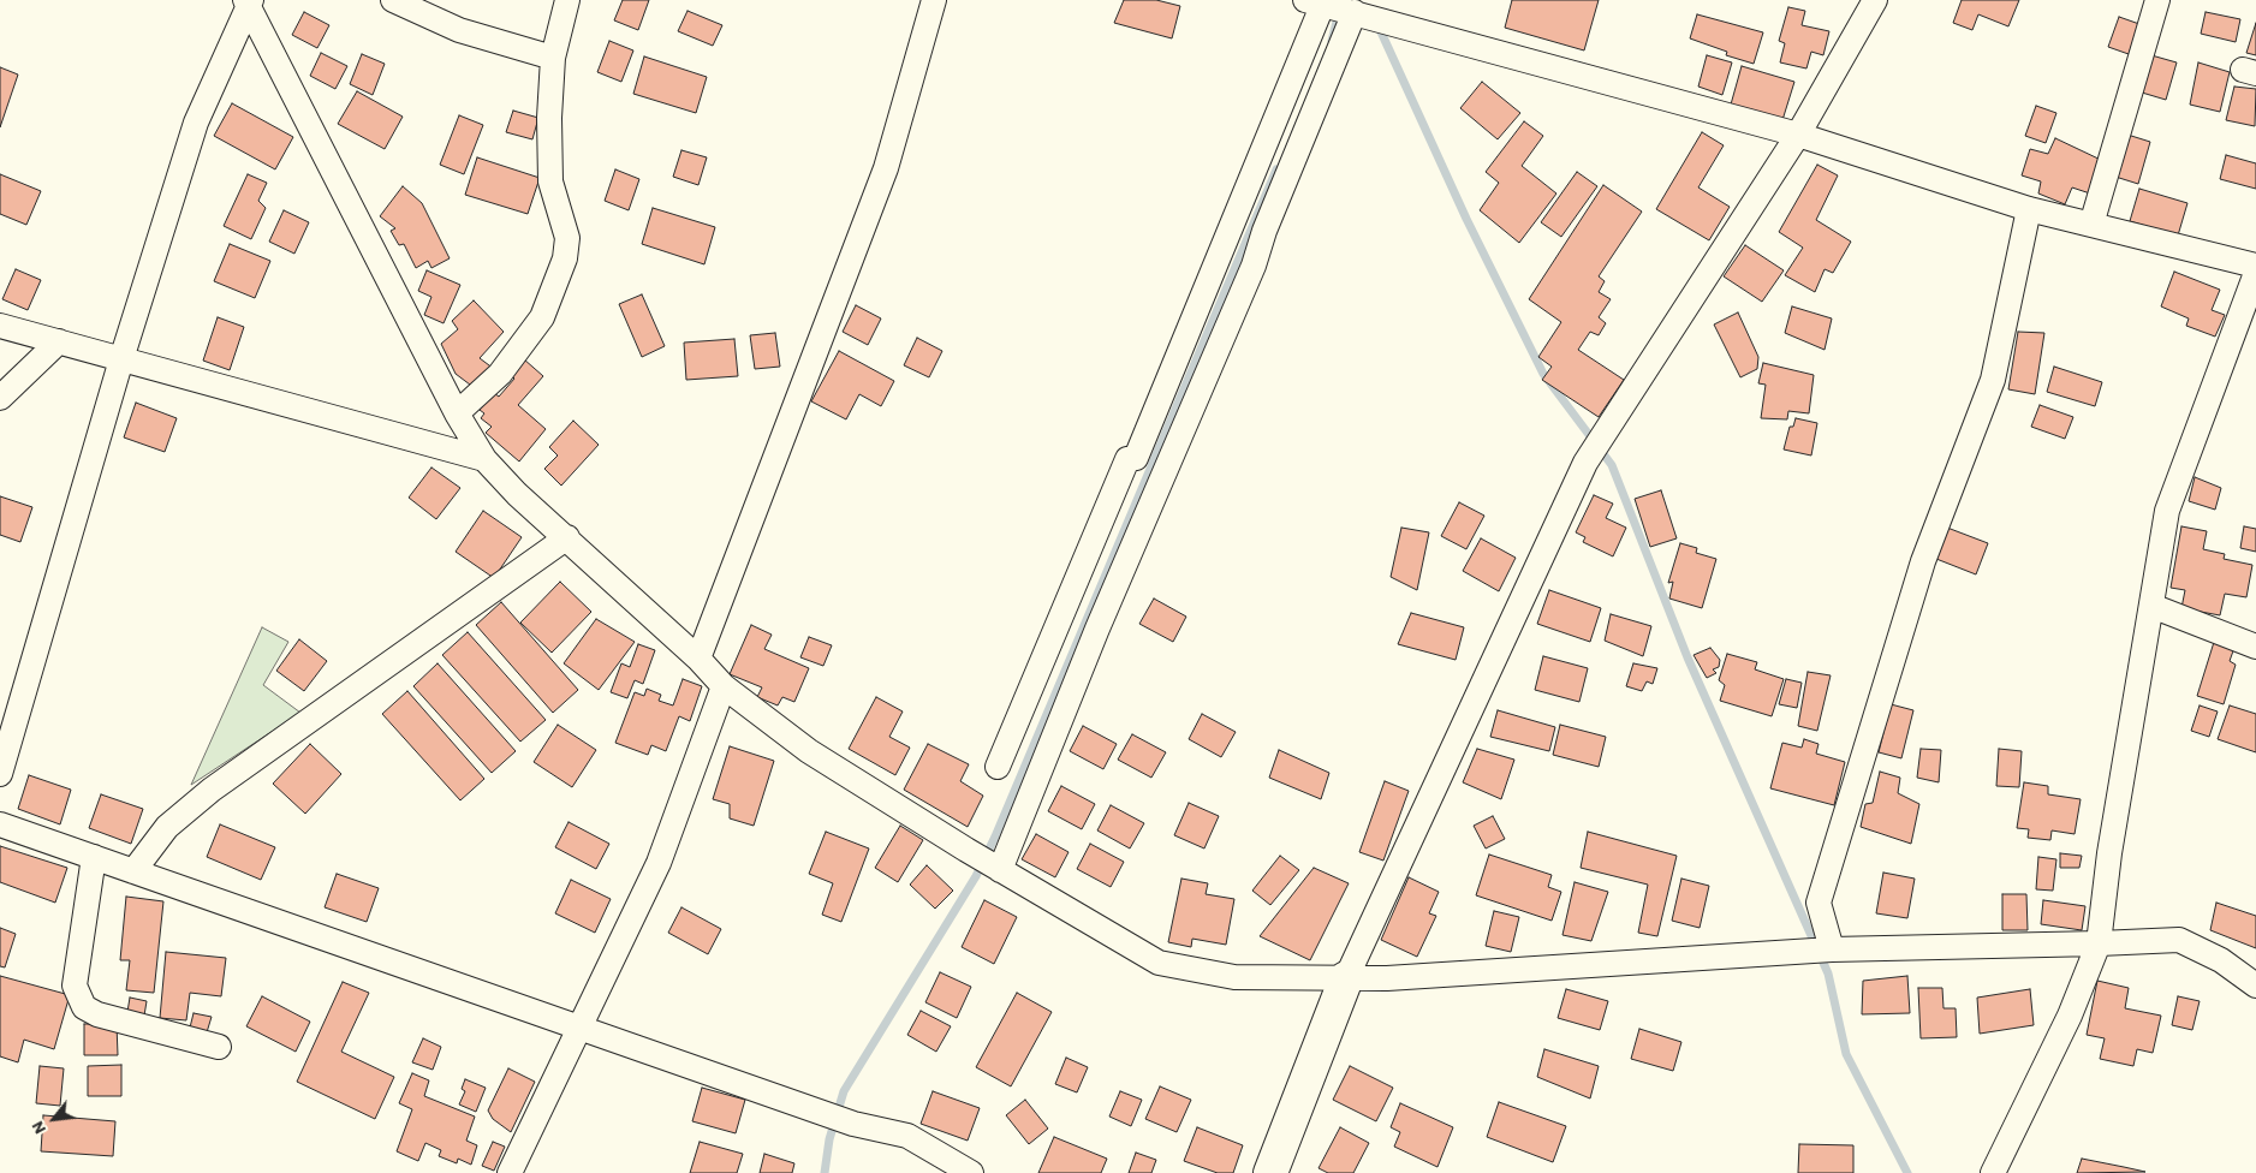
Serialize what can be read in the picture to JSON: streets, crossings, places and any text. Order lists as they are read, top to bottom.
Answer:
{
  "north": "bottom left"
}
